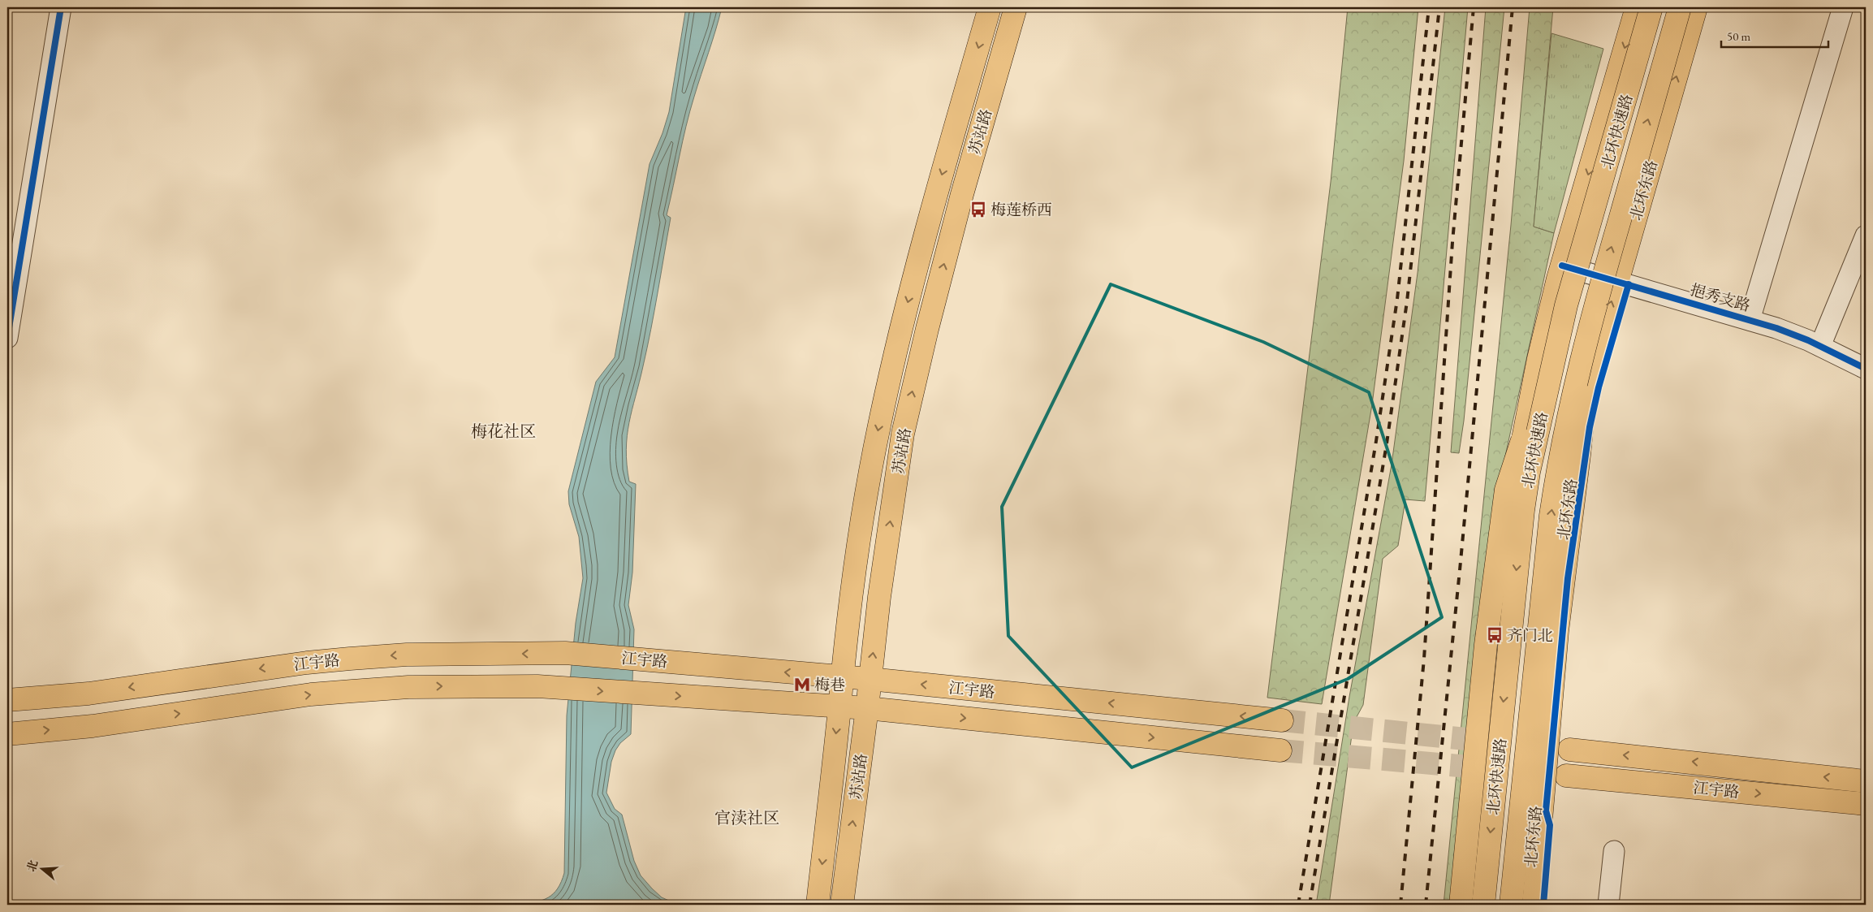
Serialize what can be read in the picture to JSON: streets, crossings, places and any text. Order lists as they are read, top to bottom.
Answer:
{
  "streets": {
    "main road": [
      "苏站路",
      "北环快速路",
      "北环东路",
      "江宇路"
    ],
    "street": ["挹秀支路"]
  },
  "crossings": [
    ["苏站路", "江宇路"],
    ["北环东路", "挹秀支路"]
  ],
  "districts": ["梅花社区", "官渎社区"],
  "places": {
    "bus stop": ["梅莲桥西", "齐门北"],
    "metro station": ["梅巷"]
  },
  "scale_bar": "50 m",
  "north": "left"
}
